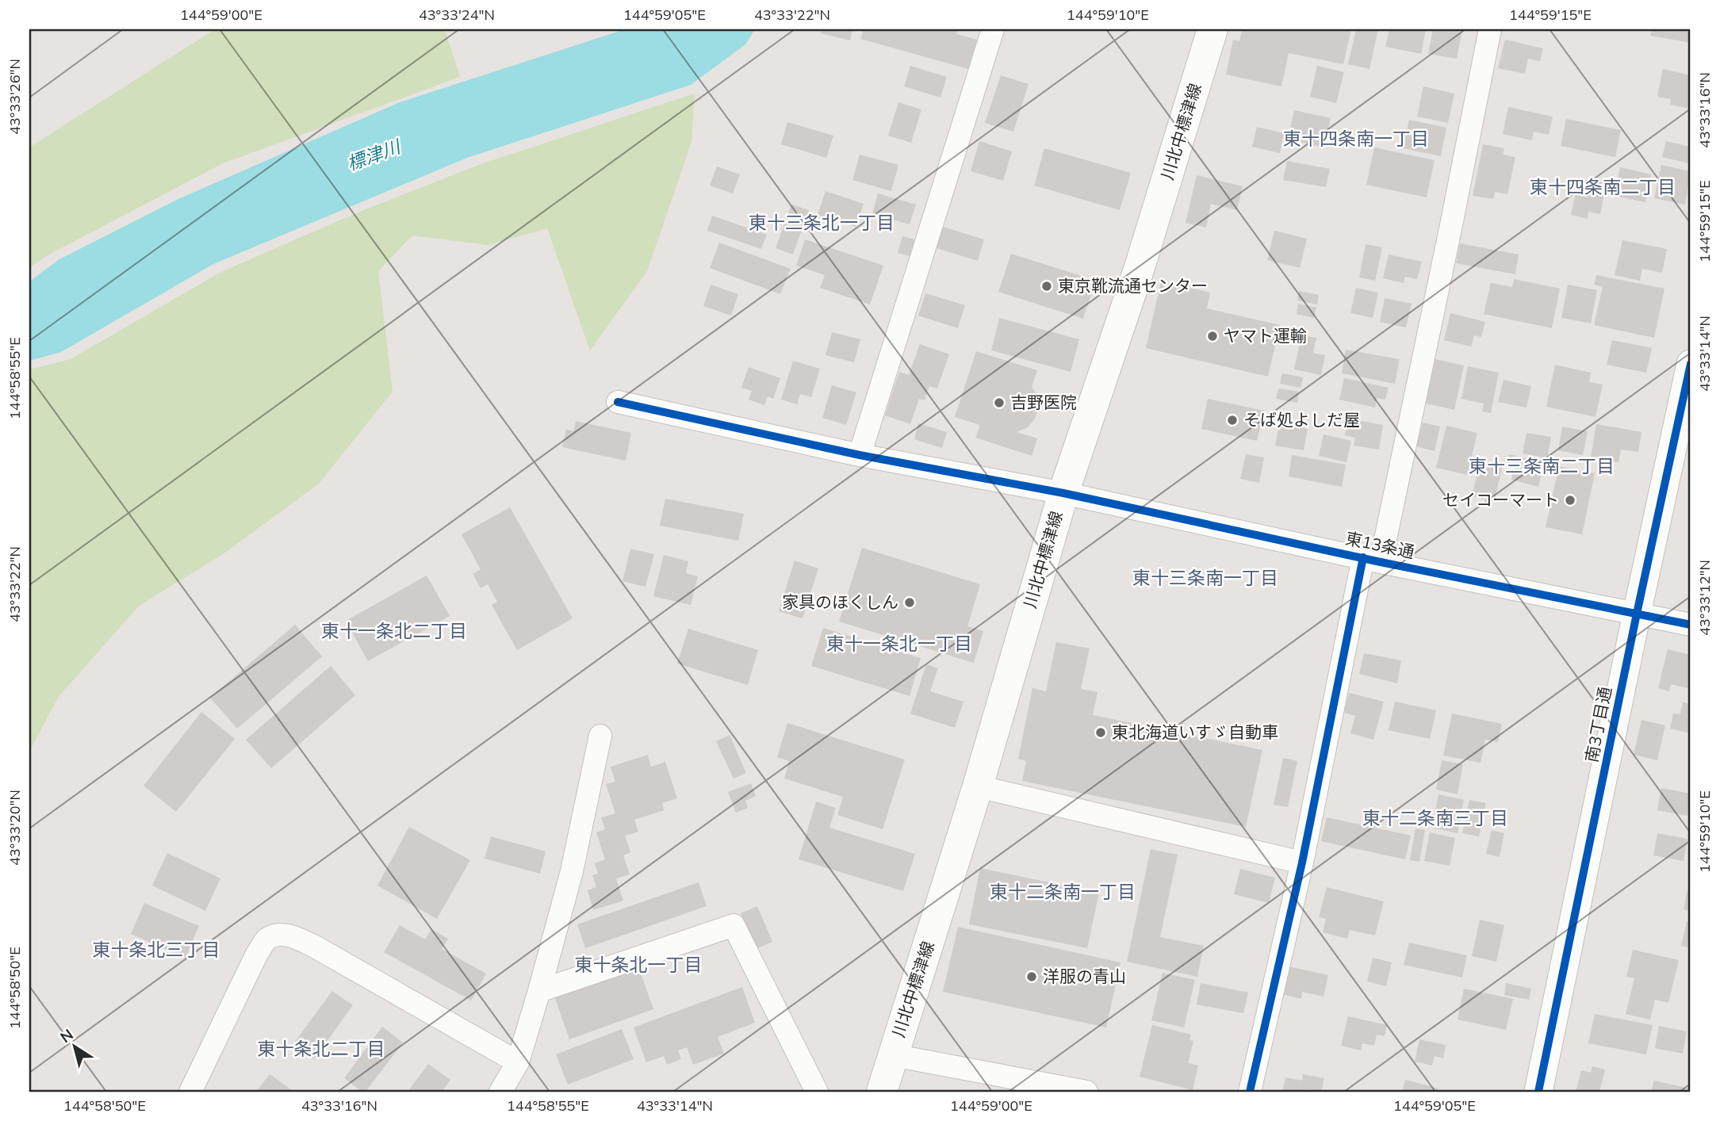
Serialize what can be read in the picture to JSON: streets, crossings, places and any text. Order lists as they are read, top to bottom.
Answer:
{
  "streets": {
    "main road": ["川北中標津線"],
    "street": ["東13条通", "南3丁目通"]
  },
  "crossings": [
    ["川北中標津線", "東13条通"],
    ["東13条通", "南3丁目通"]
  ],
  "districts": [
    "東十四条南一丁目",
    "東十四条南二丁目",
    "東十三条北一丁目",
    "東十三条南二丁目",
    "東十三条南一丁目",
    "東十一条北二丁目",
    "東十一条北一丁目",
    "東十二条南三丁目",
    "東十二条南一丁目",
    "東十条北三丁目",
    "東十条北一丁目",
    "東十条北二丁目"
  ],
  "water": ["標津川"],
  "places": [
    "東京靴流通センター",
    "ヤマト運輸",
    "吉野医院",
    "そば処よしだ屋",
    "セイコーマート",
    "家具のほくしん",
    "東北海道いすゞ自動車",
    "洋服の青山"
  ],
  "north": "top left",
  "coordinates": [
    "144°59'00\"E",
    "43°33'24\"N",
    "144°59'05\"E",
    "43°33'22\"N",
    "144°59'10\"E",
    "144°59'15\"E",
    "43°33'26\"N",
    "43°33'16\"N",
    "43°33'14\"N",
    "144°58'55\"E",
    "43°33'12\"N",
    "43°33'20\"N",
    "144°58'50\"E"
  ]
}
